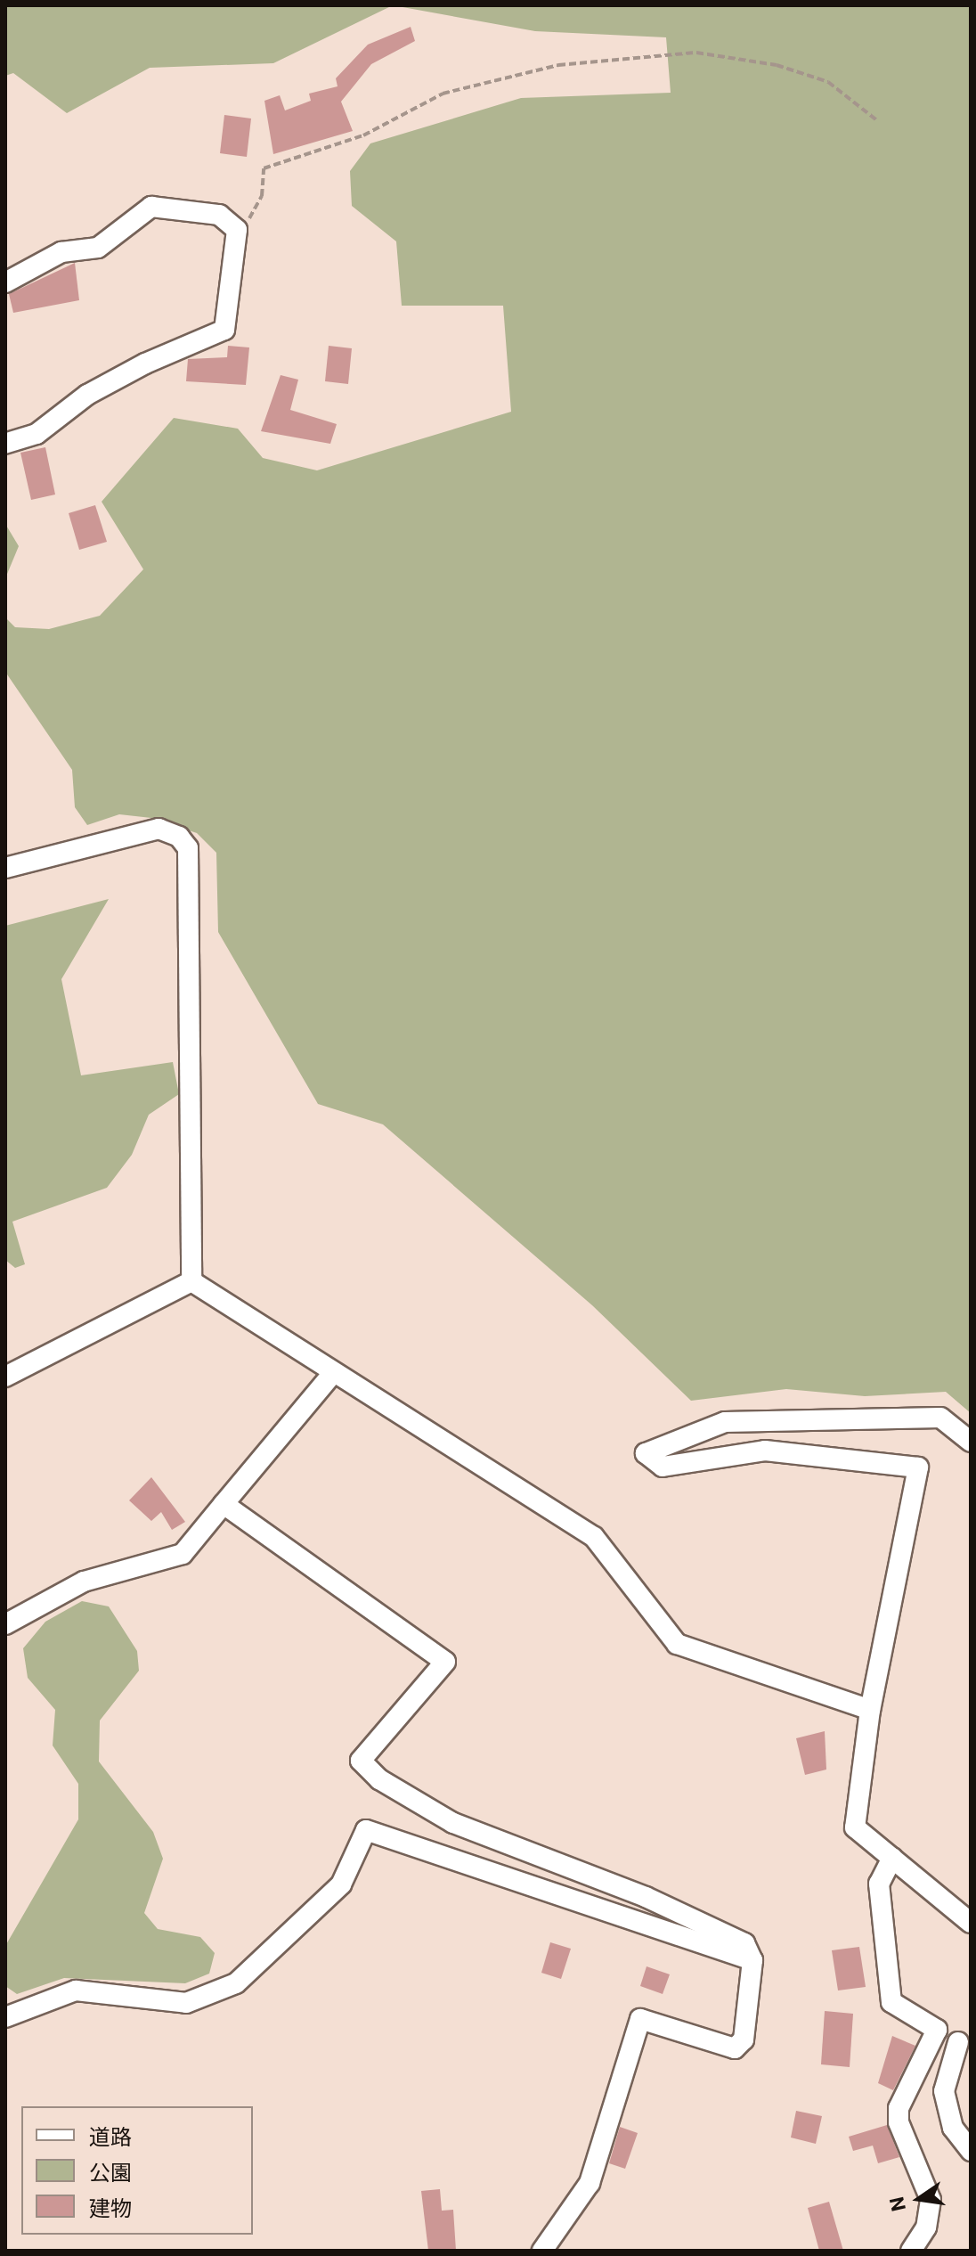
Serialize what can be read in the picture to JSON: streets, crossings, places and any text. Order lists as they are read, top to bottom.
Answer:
{
  "legend": ["道路", "公園", "建物"],
  "north": "left"
}
